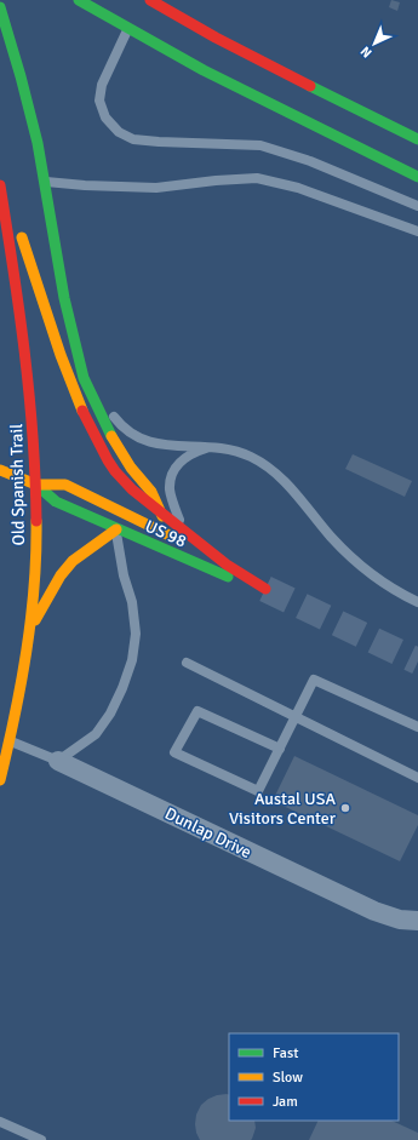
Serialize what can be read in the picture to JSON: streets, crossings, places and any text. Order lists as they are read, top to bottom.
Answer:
{
  "streets": {
    "main road": ["Old Spanish Trail", "US 98"],
    "street": ["Dunlap Drive"]
  },
  "crossings": [
    ["Old Spanish Trail", "US 98"],
    ["Old Spanish Trail", "Dunlap Drive"]
  ],
  "places": ["Austal USA Visitors Center"],
  "legend": ["Fast", "Slow", "Jam"],
  "north": "bottom left"
}
